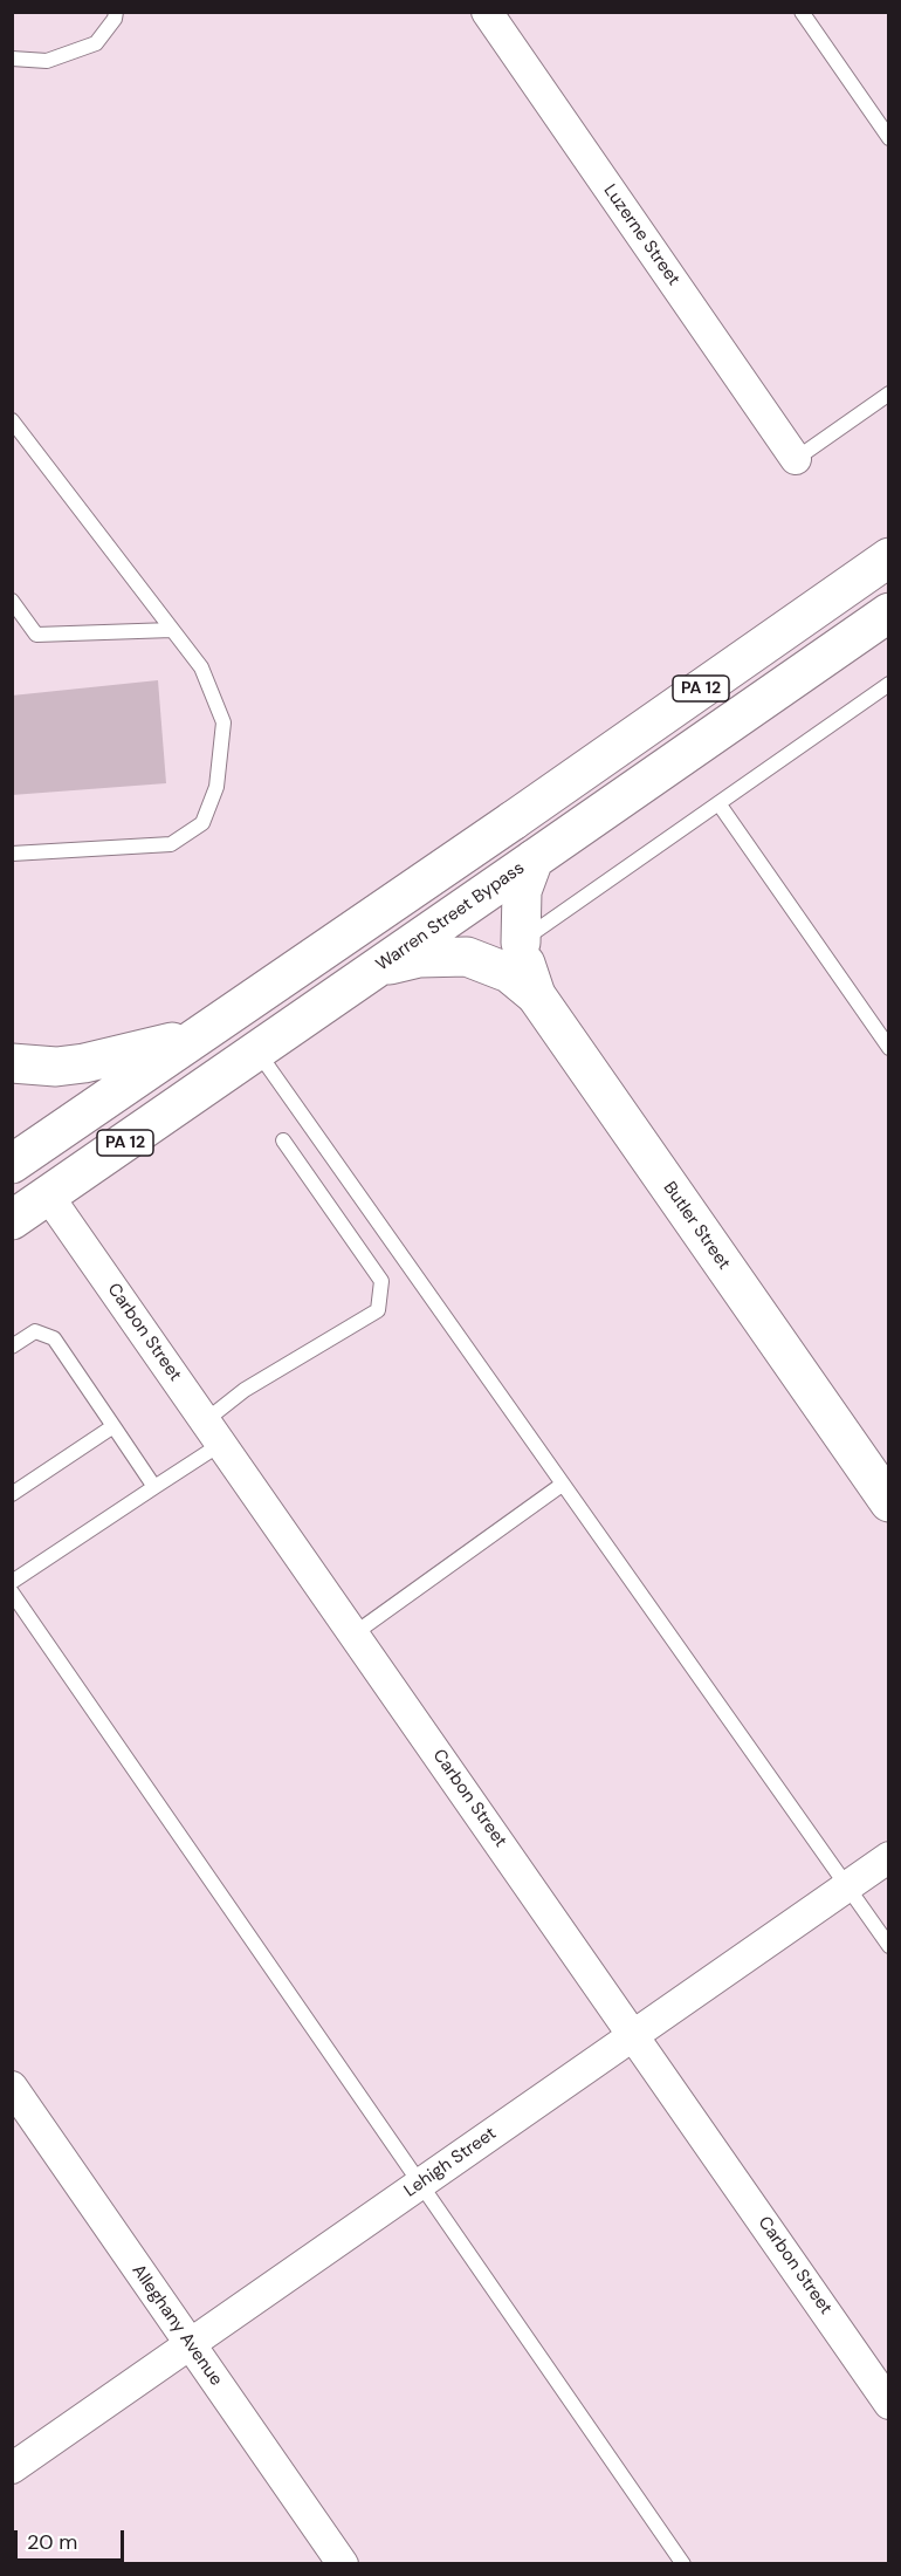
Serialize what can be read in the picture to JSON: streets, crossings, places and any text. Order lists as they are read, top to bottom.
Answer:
{
  "streets": {
    "main road": ["PA 12", "Warren Street Bypass", "Butler Street"],
    "street": [
      "Luzerne Street",
      "Carbon Street",
      "Lehigh Street",
      "Alleghany Avenue"
    ]
  },
  "crossings": [
    ["Warren Street Bypass", "Butler Street"],
    ["Warren Street Bypass", "Carbon Street"],
    ["Carbon Street", "Lehigh Street"],
    ["Lehigh Street", "Alleghany Avenue"]
  ],
  "scale_bar": "20 m"
}
